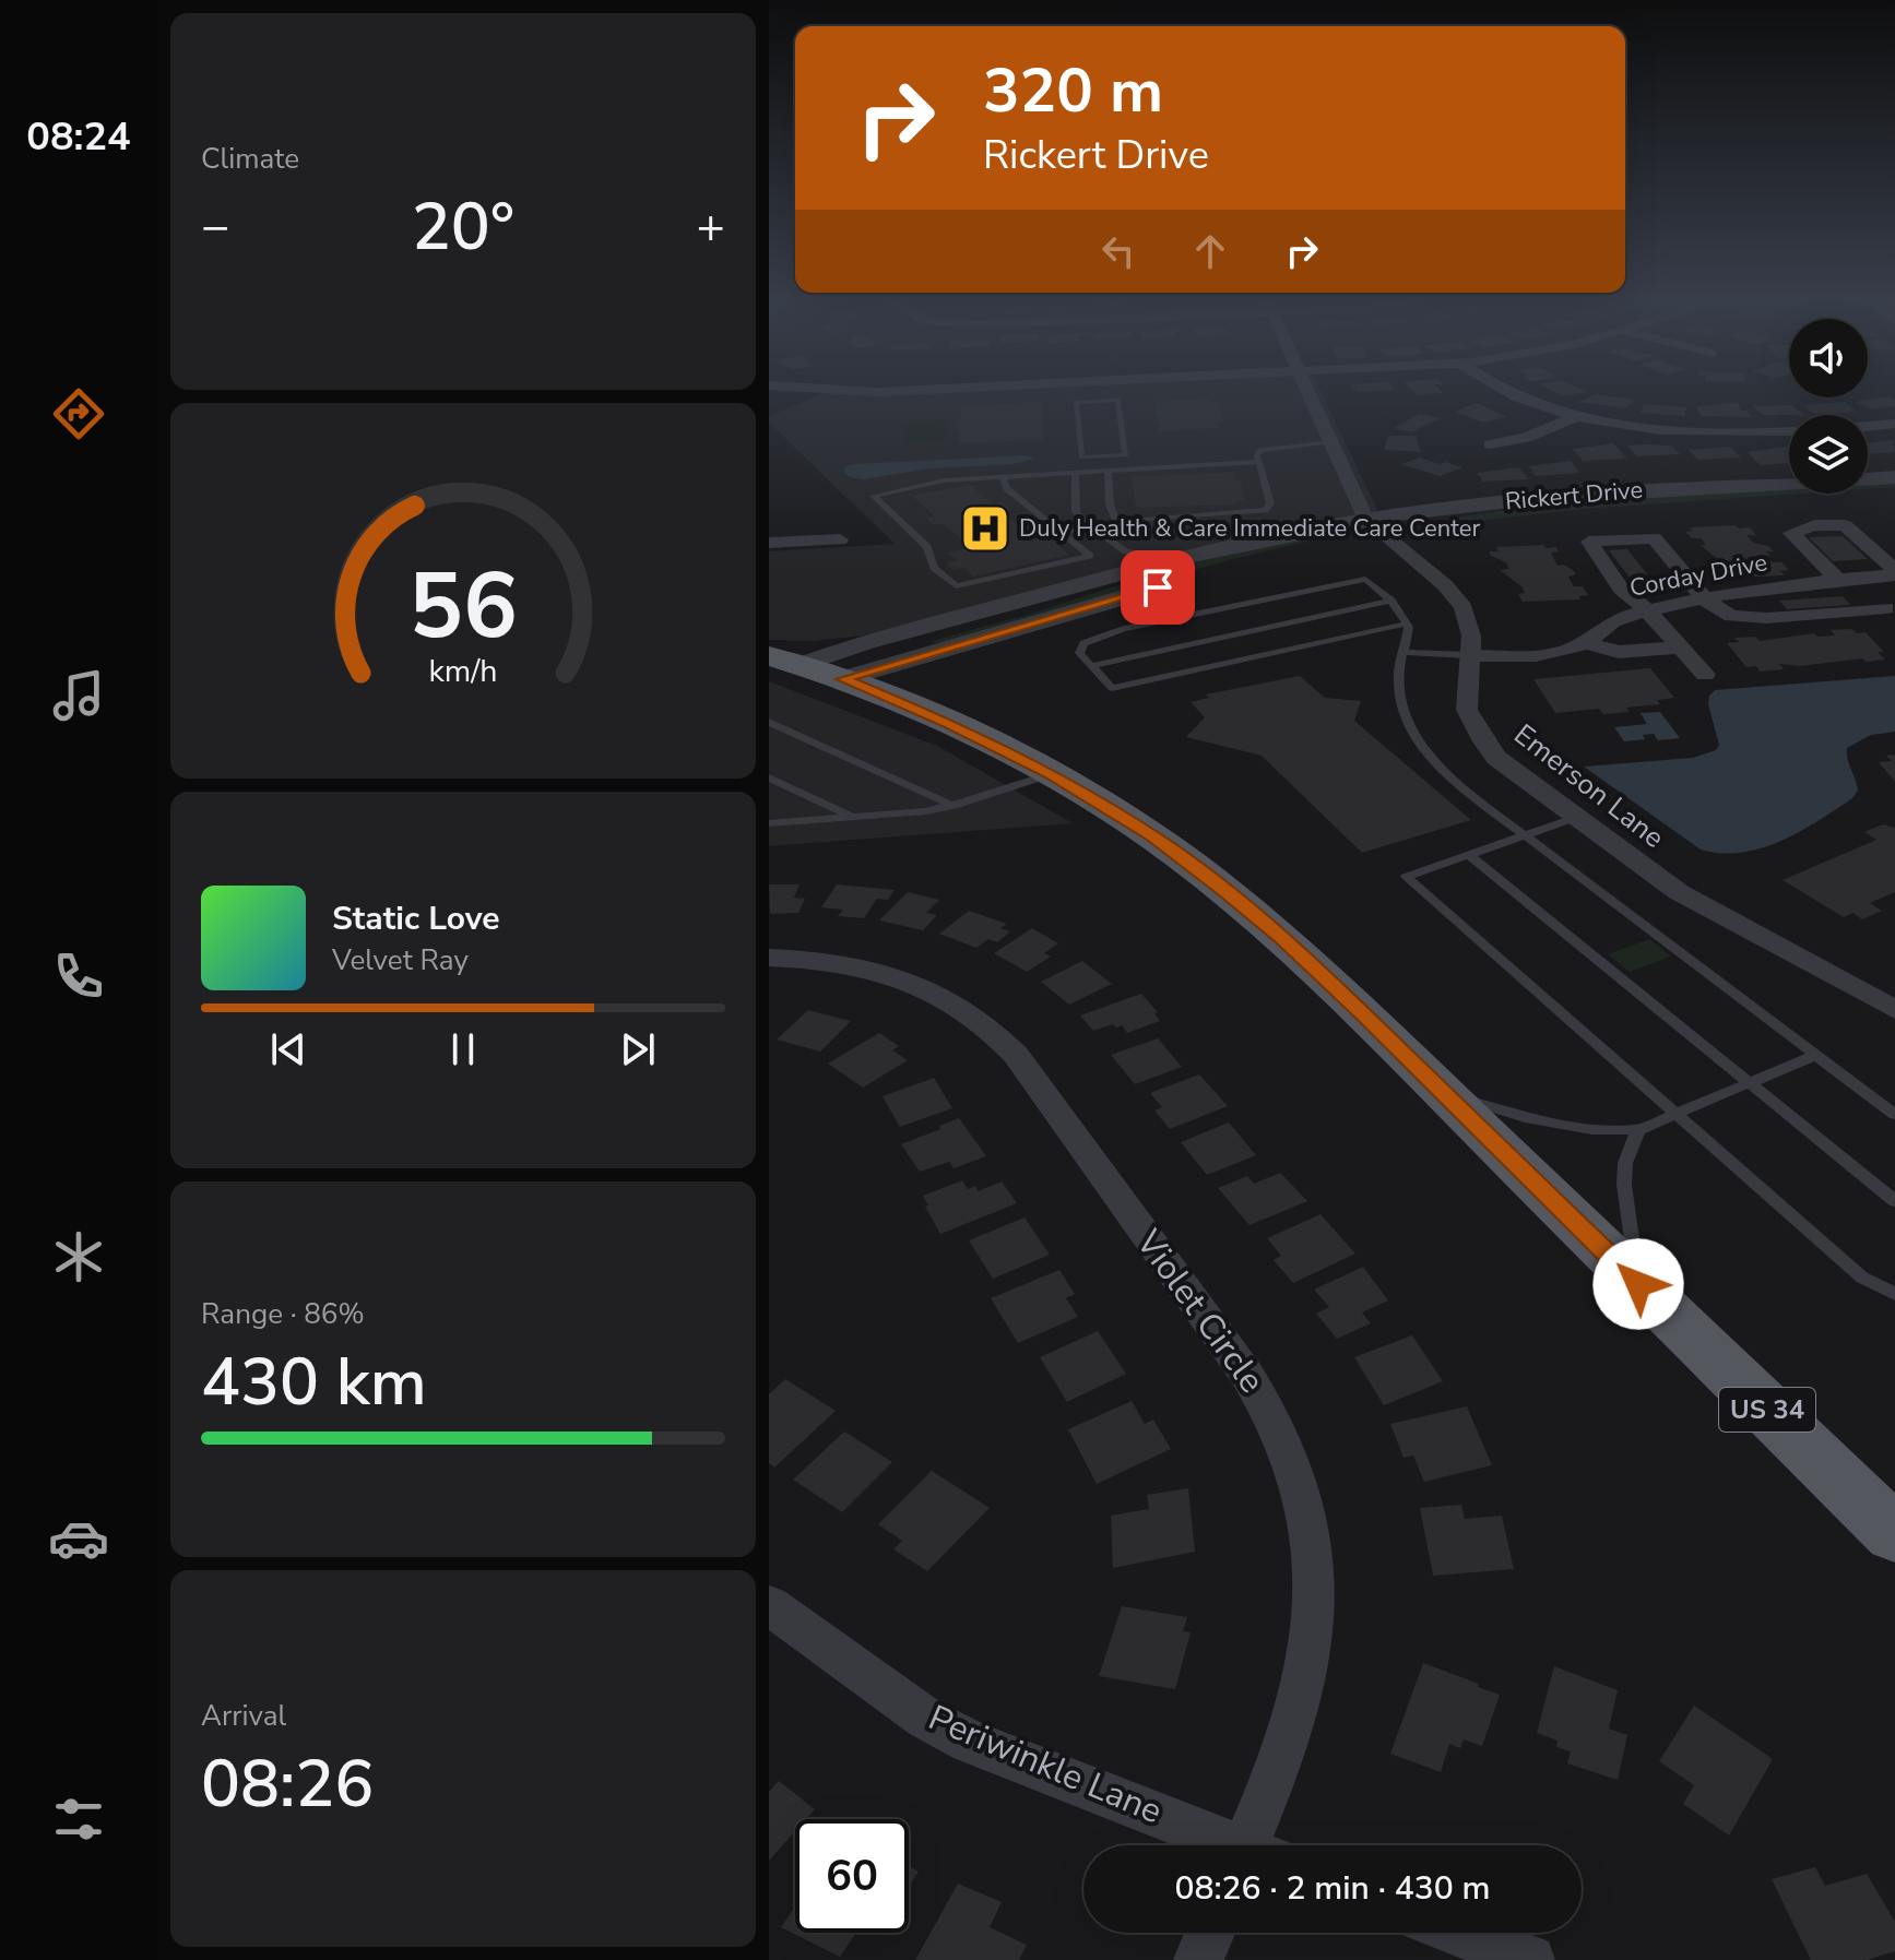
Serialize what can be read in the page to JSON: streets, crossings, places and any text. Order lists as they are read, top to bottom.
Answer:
{
  "streets": {
    "main road": ["US 34"],
    "street": [
      "Rickert Drive",
      "Corday Drive",
      "Emerson Lane",
      "Violet Circle",
      "Periwinkle Lane"
    ]
  },
  "crossings": [
    ["Rickert Drive", "Emerson Lane"],
    ["Rickert Drive", "US 34"],
    ["Corday Drive", "Emerson Lane"]
  ],
  "places": {
    "hospital": ["Duly Health & Care Immediate Care Center"]
  },
  "page": {
    "tabs": "08:24",
    "tile": [
      "Climate",
      ["Range · 86%", "430 km"],
      ["Arrival", "08:26"]
    ],
    "turn": ["320 m", "Rickert Drive"],
    "heat": ["−", "20°", "+"],
    "song": ["Static Love", "Velvet Ray"],
    "limit": "60",
    "trip": "08:26 · 2 min · 430 m",
    "gauge": ["56", "km/h"]
  }
}
